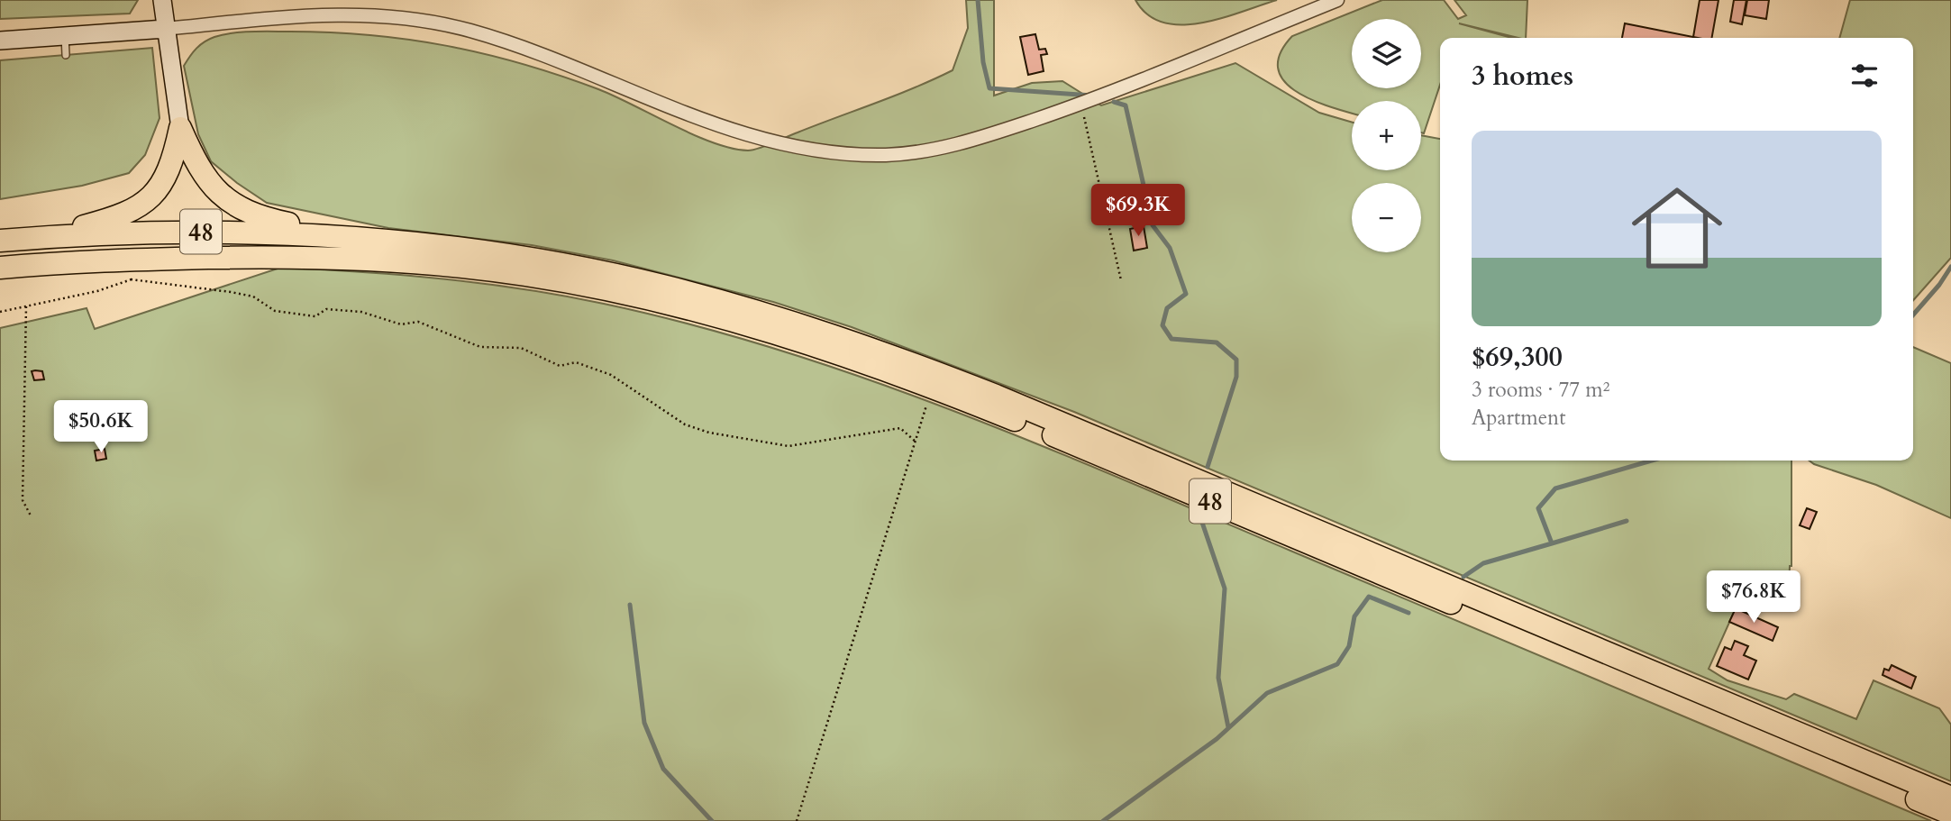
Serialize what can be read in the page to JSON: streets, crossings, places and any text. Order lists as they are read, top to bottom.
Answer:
{
  "streets": {
    "highway": ["48"]
  },
  "page": {
    "map_buttons": ["+", "−"],
    "heading": "3 homes",
    "list": [
      {
        "name": "$69,300",
        "note": "3 rooms · 77 m² · Apartment"
      }
    ],
    "price": ["$69.3K", "$50.6K", "$76.8K"]
  }
}
